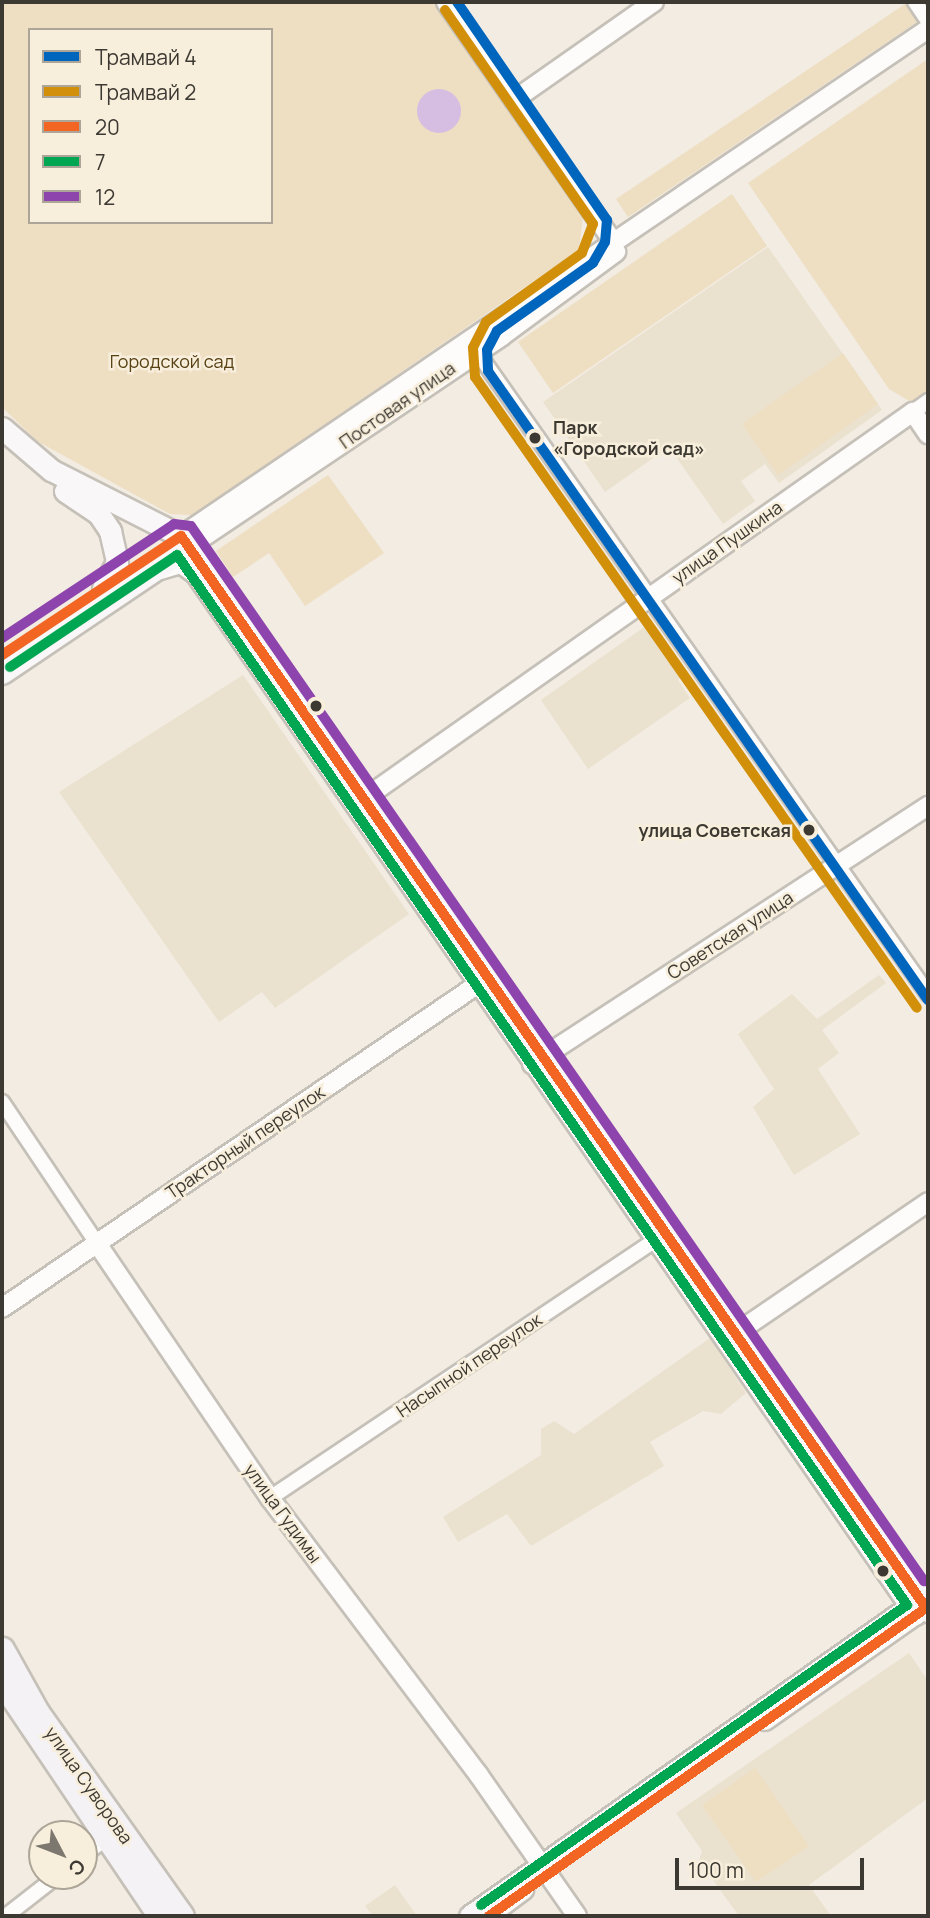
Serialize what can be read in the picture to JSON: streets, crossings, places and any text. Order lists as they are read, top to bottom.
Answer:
{
  "streets": {
    "main road": ["Постовая улица", "улица Суворова"],
    "street": [
      "улица Пушкина",
      "Советская улица",
      "Тракторный переулок",
      "Насыпной переулок",
      "улица Гудимы"
    ]
  },
  "crossings": [
    ["Тракторный переулок", "улица Гудимы"],
    ["Насыпной переулок", "улица Гудимы"]
  ],
  "parks": ["Городской сад"],
  "places": ["Парк «Городской сад»", "улица Советская"],
  "lines": [
    "tram line 4",
    "tram line 2",
    "transit line 12",
    "transit line 20",
    "transit line 7"
  ],
  "legend": [
    "Трамвай 4",
    "Трамвай 2",
    "20",
    "7",
    "12"
  ],
  "scale_bar": "100 m",
  "north": "bottom right"
}
